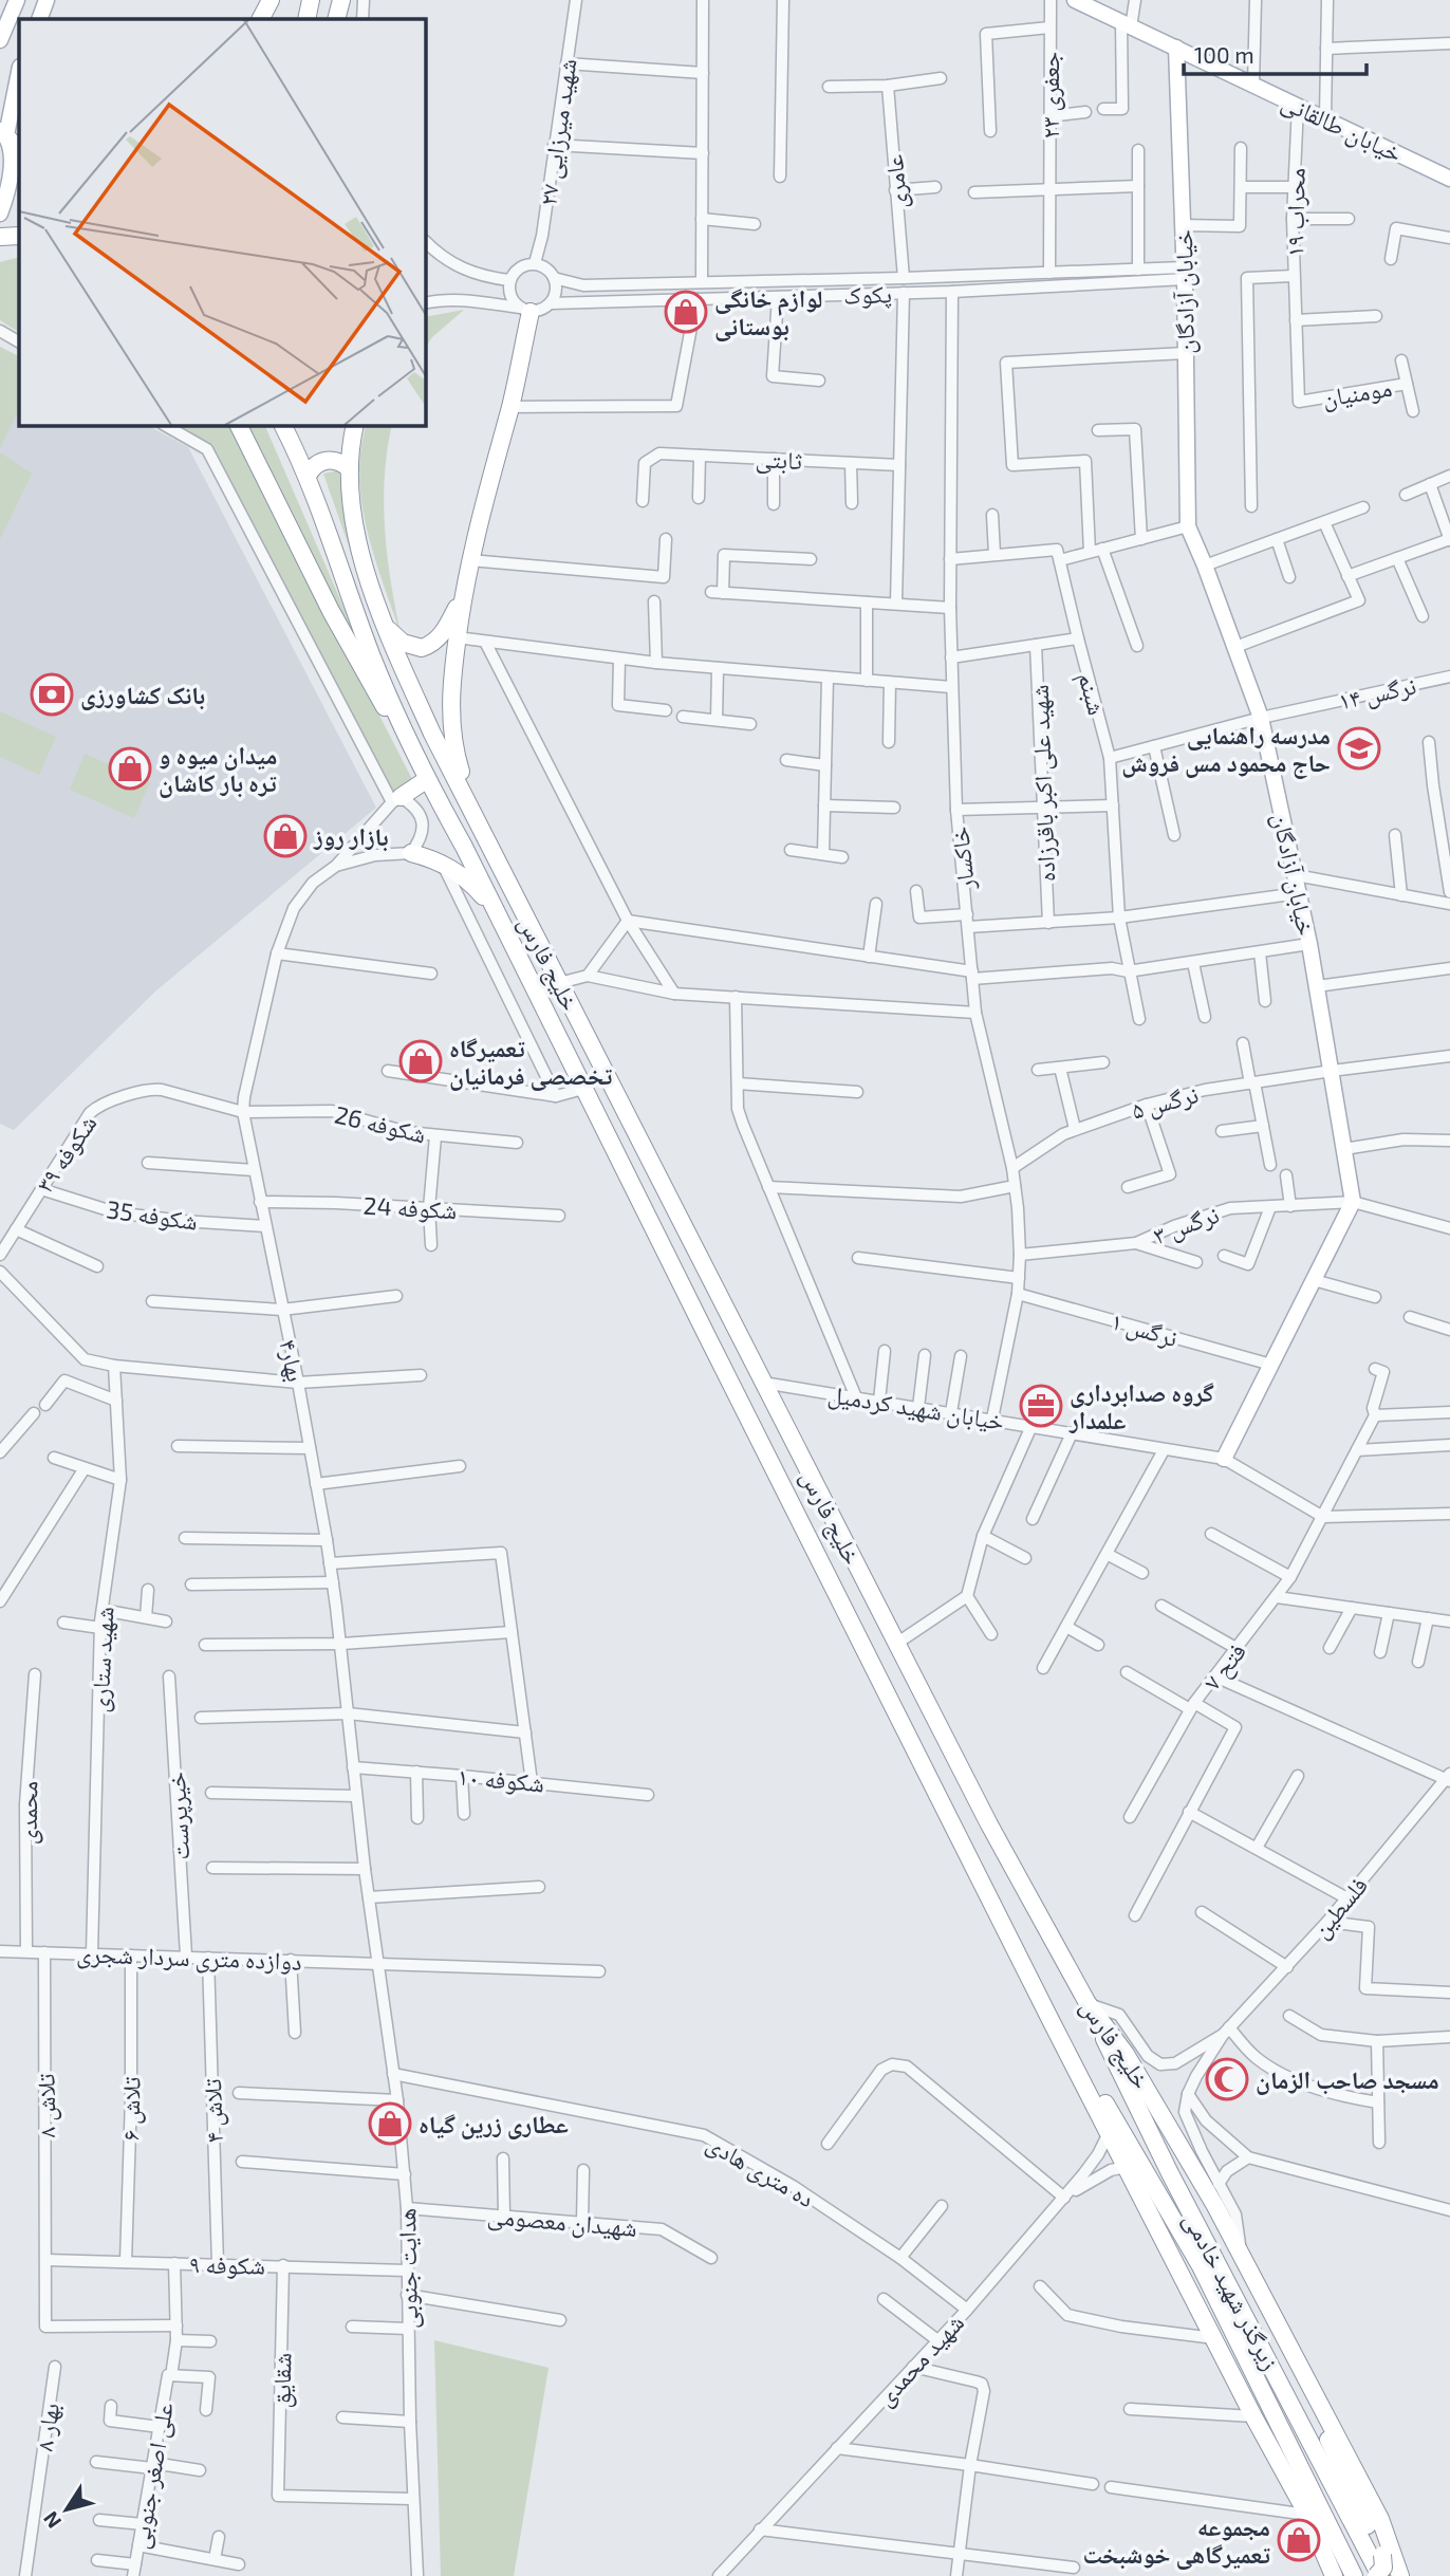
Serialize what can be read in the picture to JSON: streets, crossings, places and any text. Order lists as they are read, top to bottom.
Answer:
{
  "streets": {
    "highway": ["خلیج فارس", "زیرگذر شهید خادمی"],
    "main road": ["خیابان طالقانی", "خیابان آزادگان"],
    "street": [
      "جعفری ۲۳",
      "شهید میرزایی ۲۷",
      "عامری",
      "محراب ۱۹",
      "پکوک",
      "مومنیان",
      "ثابتی",
      "نرگس ۱۴",
      "شبنم",
      "شهید علی اکبر باقرزاده",
      "خاکسار",
      "نرگس ۵",
      "شکوفه 26",
      "شکوفه ۳۹",
      "شکوفه 24",
      "شکوفه 35",
      "نرگس ۳",
      "نرگس ۱",
      "بهار۴",
      "خیابان شهید کردمیل",
      "شهید ستاری",
      "فتح ۷",
      "شکوفه ۱۰",
      "محمدی",
      "خیرپرست",
      "فلسطین",
      "دوازده متری سردار شجری",
      "تلاش ۸",
      "تلاش ۶",
      "تلاش ۴",
      "ده متری هادی",
      "شهیدان معصومی",
      "شکوفه ۹",
      "هدایت جنوبی",
      "شهید محمدی",
      "شقایق",
      "بهار ۸",
      "علی اصغر جنوبی"
    ]
  },
  "crossings": [
    ["جعفری ۲۳", "پکوک"],
    ["خیابان طالقانی", "محراب ۱۹"],
    ["خیابان طالقانی", "خیابان آزادگان"],
    ["شهید میرزایی ۲۷", "پکوک"],
    ["عامری", "پکوک"],
    ["محراب ۱۹", "مومنیان"],
    ["خیابان آزادگان", "پکوک"],
    ["خیابان آزادگان", "نرگس ۱۴"],
    ["خیابان آزادگان", "نرگس ۵"],
    ["خیابان آزادگان", "نرگس ۳"],
    ["پکوک", "خاکسار"],
    ["نرگس ۱۴", "شبنم"],
    ["خاکسار", "نرگس ۵"],
    ["خاکسار", "نرگس ۳"],
    ["خاکسار", "نرگس ۱"],
    ["خاکسار", "خیابان شهید کردمیل"],
    ["خلیج فارس", "خیابان شهید کردمیل"],
    ["خلیج فارس", "فلسطین"],
    ["خلیج فارس", "زیرگذر شهید خادمی"],
    ["خلیج فارس", "شهید محمدی"],
    ["شکوفه 26", "شکوفه ۳۹"],
    ["شکوفه 26", "بهار۴"],
    ["شکوفه ۳۹", "شکوفه 35"],
    ["شکوفه ۳۹", "بهار۴"],
    ["شکوفه 24", "بهار۴"],
    ["شکوفه 35", "بهار۴"],
    ["بهار۴", "شکوفه ۱۰"],
    ["بهار۴", "دوازده متری سردار شجری"],
    ["بهار۴", "هدایت جنوبی"],
    ["خیابان شهید کردمیل", "فتح ۷"],
    ["شهید ستاری", "دوازده متری سردار شجری"],
    ["محمدی", "دوازده متری سردار شجری"],
    ["خیرپرست", "دوازده متری سردار شجری"],
    ["فلسطین", "زیرگذر شهید خادمی"],
    ["دوازده متری سردار شجری", "تلاش ۸"],
    ["دوازده متری سردار شجری", "تلاش ۶"],
    ["دوازده متری سردار شجری", "تلاش ۴"],
    ["دوازده متری سردار شجری", "هدایت جنوبی"],
    ["تلاش ۸", "شکوفه ۹"],
    ["تلاش ۸", "علی اصغر جنوبی"],
    ["تلاش ۶", "شکوفه ۹"],
    ["تلاش ۴", "شکوفه ۹"],
    ["ده متری هادی", "هدایت جنوبی"],
    ["ده متری هادی", "شهید محمدی"],
    ["شهیدان معصومی", "هدایت جنوبی"],
    ["شکوفه ۹", "هدایت جنوبی"],
    ["شکوفه ۹", "شقایق"],
    ["شکوفه ۹", "علی اصغر جنوبی"],
    ["هدایت جنوبی", "شقایق"]
  ],
  "places": {
    "shop": [
      "لوازم خانگی بوستانی",
      "میدان میوه و تره بار کاشان",
      "بازار روز",
      "تعمیرگاه تخصصی فرمانیان",
      "عطاری زرین گیاه",
      "مجموعه تعمیرگاهی خوشبخت"
    ],
    "bank": ["بانک کشاورزی"],
    "school or university": ["مدرسه راهنمایی حاج محمود مس فروش"],
    "office": ["گروه صدابرداری علمدار"],
    "mosque": ["مسجد صاحب الزمان"]
  },
  "scale_bar": "100 m",
  "north": "bottom left"
}
